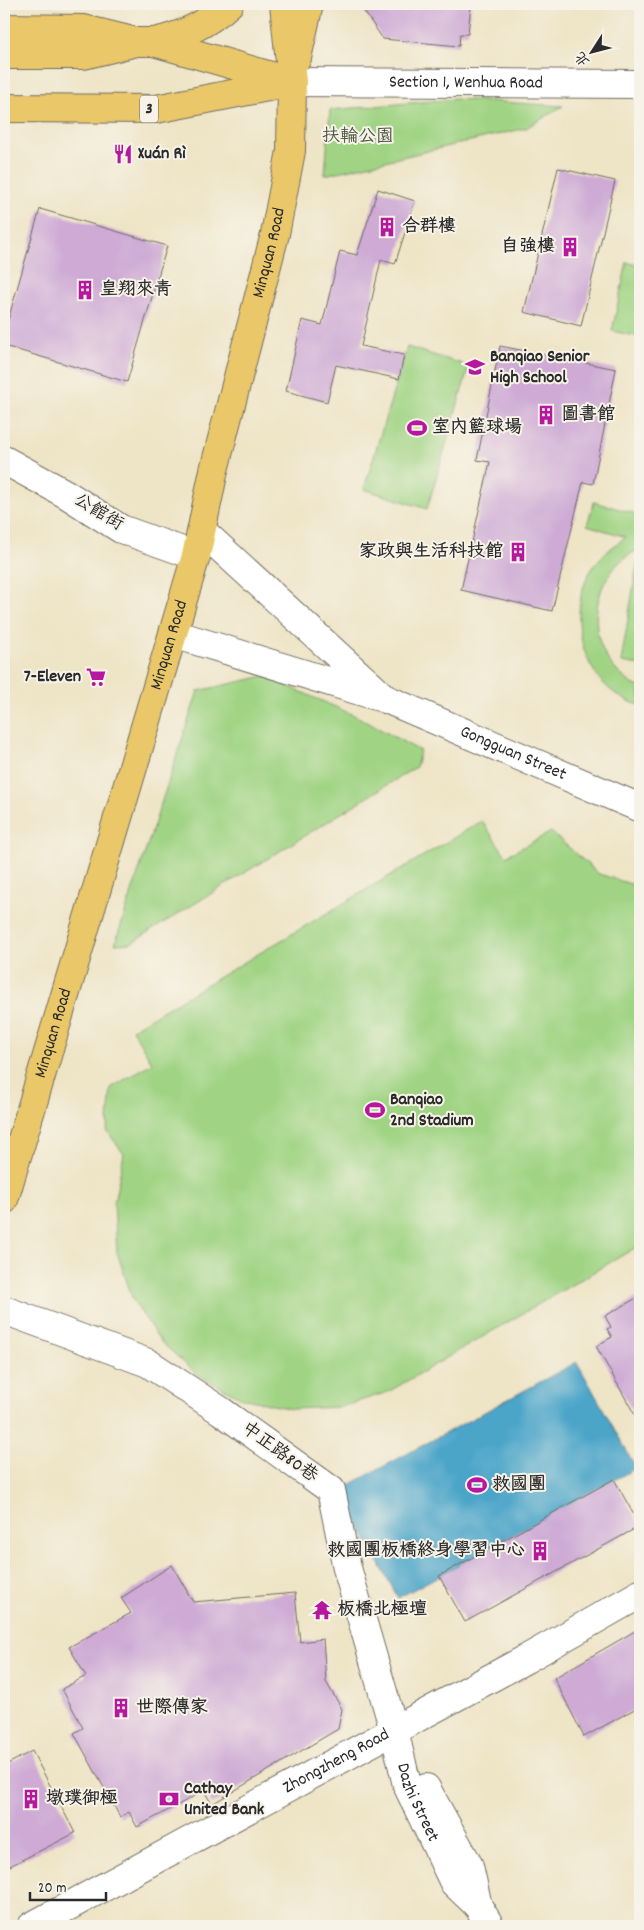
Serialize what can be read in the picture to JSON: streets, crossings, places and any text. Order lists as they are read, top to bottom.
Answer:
{
  "streets": {
    "main road": ["Section 1, Wenhua Road", "3", "Minquan Road"],
    "street": [
      "公館街",
      "Gongguan Street",
      "中正路80巷",
      "Zhongzheng Road",
      "Dazhi Street"
    ]
  },
  "crossings": [
    ["Section 1, Wenhua Road", "Minquan Road"],
    ["Minquan Road", "公館街"],
    ["中正路80巷", "Zhongzheng Road"],
    ["中正路80巷", "Dazhi Street"],
    ["Zhongzheng Road", "Dazhi Street"]
  ],
  "parks": ["扶輪公園"],
  "places": {
    "restaurant": ["Xuán Rì"],
    "building": [
      "合群樓",
      "自強樓",
      "皇翔來青",
      "圖書館",
      "家政與生活科技館",
      "救國團板橋終身學習中心",
      "世際傳家",
      "墩璞御極"
    ],
    "school or university": ["Banqiao Senior High School"],
    "sports": ["室內籃球場", "Banqiao 2nd Stadium", "救國團"],
    "supermarket": ["7-Eleven"],
    "temple": ["板橋北極壇"],
    "bank": ["Cathay United Bank"]
  },
  "scale_bar": "20 m",
  "north": "bottom left"
}
